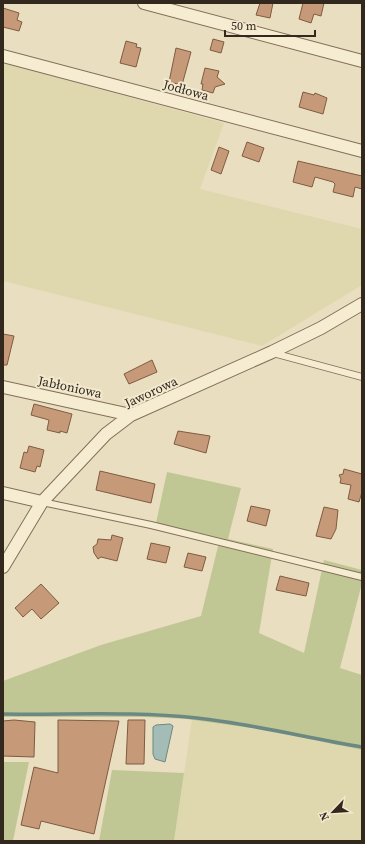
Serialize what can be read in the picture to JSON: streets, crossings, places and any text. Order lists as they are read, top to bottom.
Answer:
{
  "streets": {
    "street": ["Jodłowa", "Jabłoniowa", "Jaworowa"]
  },
  "crossings": [
    ["Jabłoniowa", "Jaworowa"]
  ],
  "scale_bar": "50 m",
  "north": "bottom left"
}
